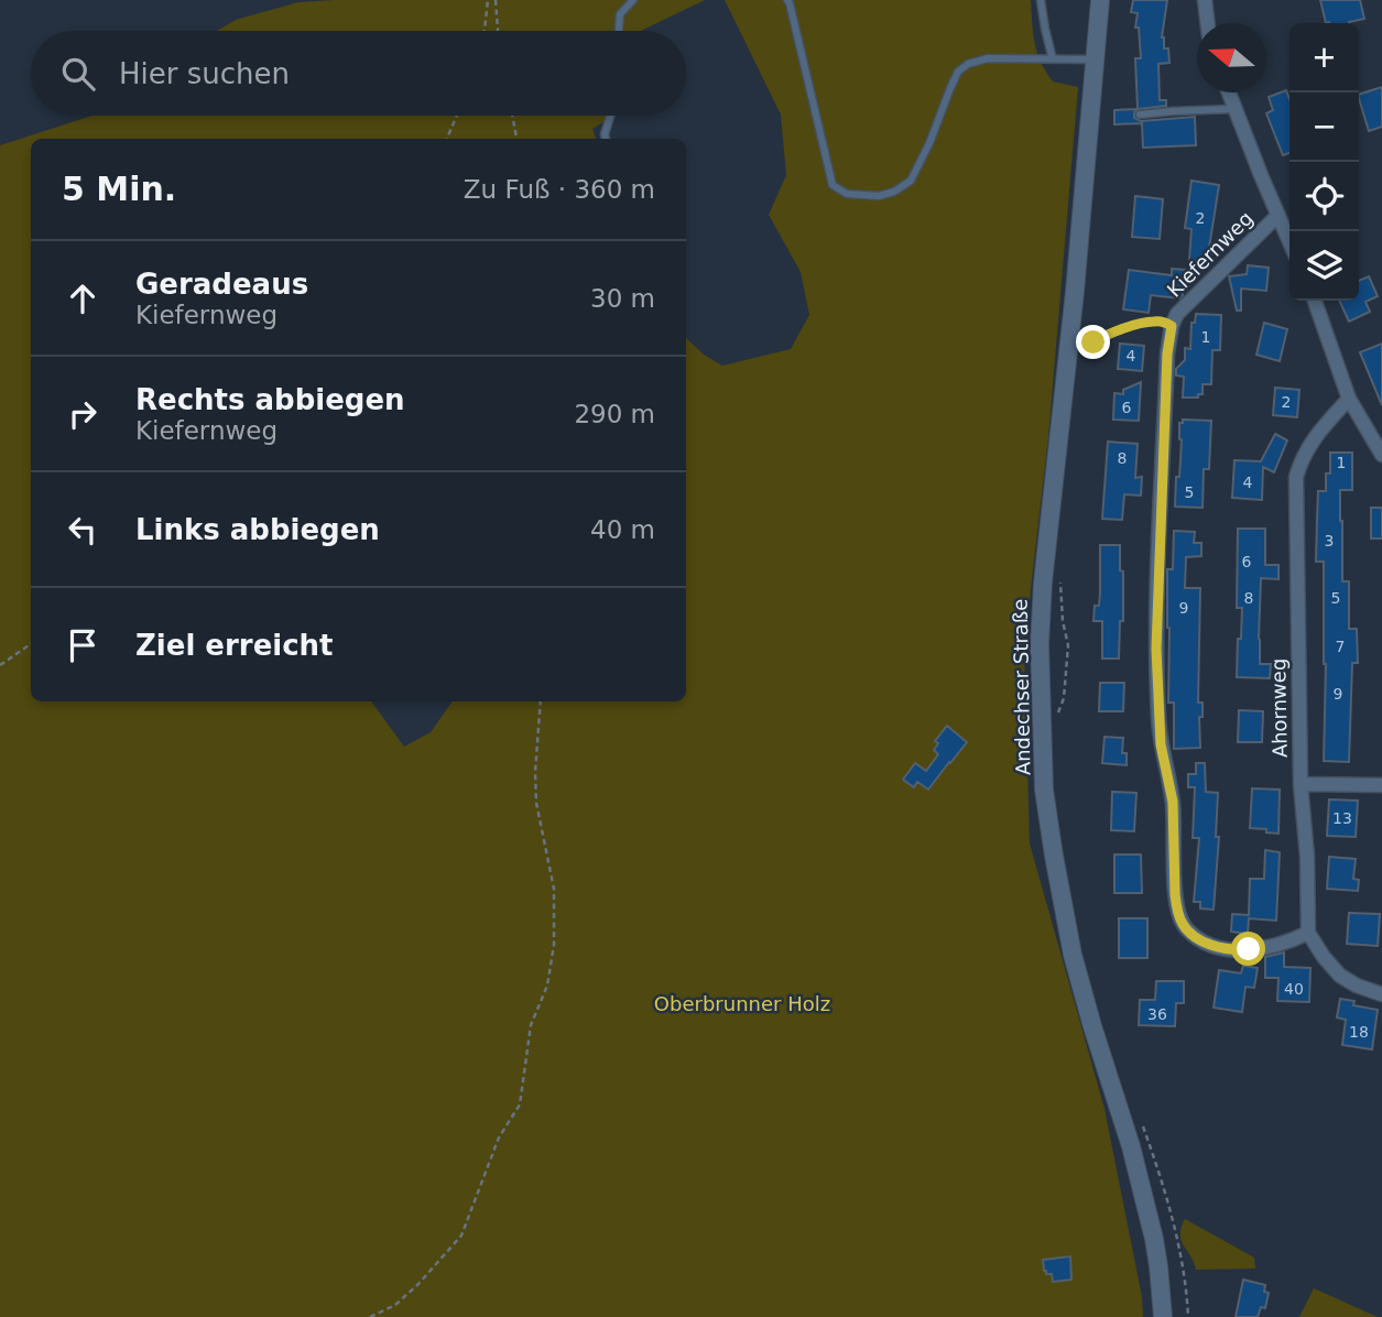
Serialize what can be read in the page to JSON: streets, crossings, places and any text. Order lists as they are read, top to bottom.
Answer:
{
  "streets": {
    "street": ["Kiefernweg", "Andechser Straße", "Ahornweg"]
  },
  "crossings": [
    ["Kiefernweg", "Ahornweg"]
  ],
  "parks": ["Oberbrunner Holz"],
  "house_numbers": [
    "2",
    "1",
    "4",
    "2",
    "6",
    "8",
    "1",
    "4",
    "5",
    "3",
    "6",
    "8",
    "5",
    "9",
    "7",
    "9",
    "13",
    "40",
    "36",
    "18"
  ],
  "north": "left",
  "page": {
    "map_buttons": ["+", "−"],
    "search": "Hier suchen",
    "heading": ["5 Min.", "Zu Fuß · 360 m"],
    "list": [
      ["Geradeaus", "Kiefernweg", "30 m"],
      ["Rechts abbiegen", "Kiefernweg", "290 m"],
      ["Links abbiegen", "40 m"],
      "Ziel erreicht"
    ]
  }
}
